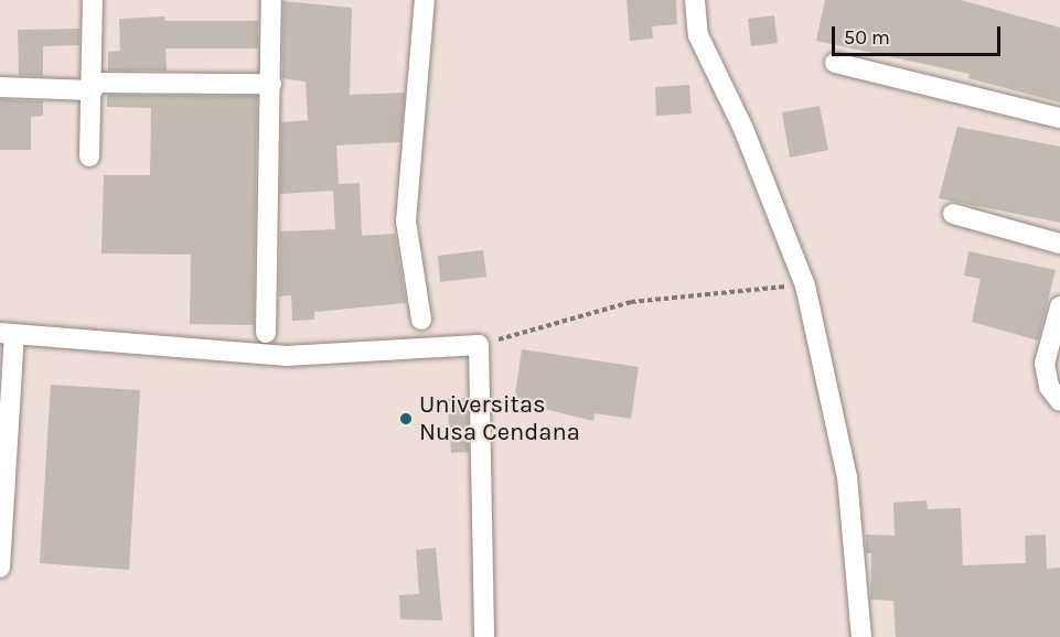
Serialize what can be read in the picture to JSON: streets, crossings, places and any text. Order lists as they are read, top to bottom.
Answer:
{
  "places": ["Universitas Nusa Cendana"],
  "scale_bar": "50 m"
}
